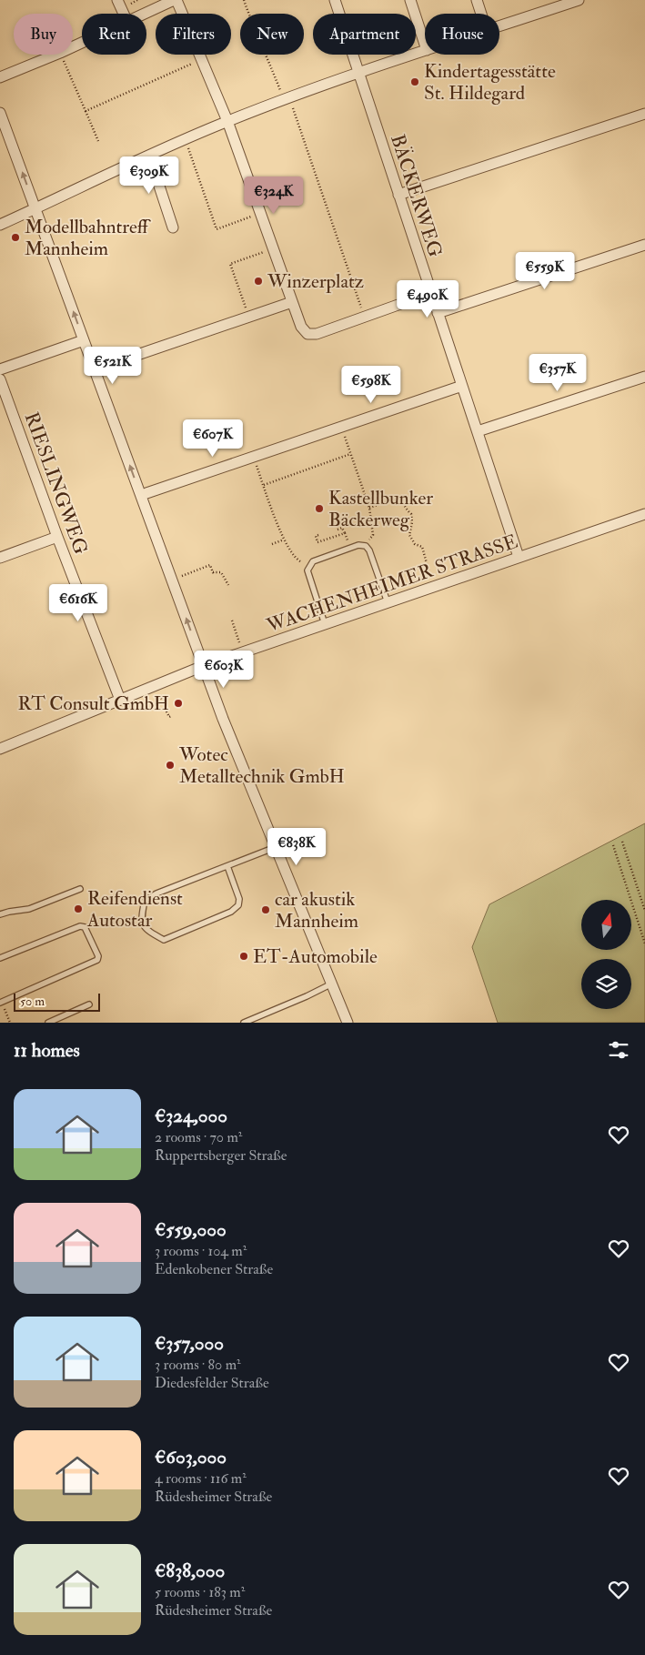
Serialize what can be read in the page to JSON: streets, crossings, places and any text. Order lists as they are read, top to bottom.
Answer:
{
  "streets": {
    "street": ["BÄCKERWEG", "RIESLINGWEG", "WACHENHEIMER STRASSE"]
  },
  "crossings": [
    ["BÄCKERWEG", "WACHENHEIMER STRASSE"],
    ["RIESLINGWEG", "WACHENHEIMER STRASSE"]
  ],
  "places": [
    "Kindertagesstätte St. Hildegard",
    "Modellbahntreff Mannheim",
    "Winzerplatz",
    "Kastellbunker Bäckerweg",
    "RT Consult GmbH",
    "Wotec Metalltechnik GmbH",
    "Reifendienst Autostar",
    "car akustik Mannheim",
    "ET-Automobile"
  ],
  "scale_bar": "50 m",
  "north": "top",
  "page": {
    "chip": [
      "Buy",
      "Rent",
      "Filters",
      "New",
      "Apartment",
      "House"
    ],
    "price": [
      "€309K",
      "€324K",
      "€559K",
      "€490K",
      "€521K",
      "€357K",
      "€598K",
      "€607K",
      "€616K",
      "€603K",
      "€838K"
    ],
    "scale": "50 m",
    "heading": "11 homes",
    "list": [
      {
        "name": "€324,000",
        "note": "2 rooms · 70 m² · Ruppertsberger Straße"
      },
      {
        "name": "€559,000",
        "note": "3 rooms · 104 m² · Edenkobener Straße"
      },
      {
        "name": "€357,000",
        "note": "3 rooms · 80 m² · Diedesfelder Straße"
      },
      {
        "name": "€603,000",
        "note": "4 rooms · 116 m² · Rüdesheimer Straße"
      },
      {
        "name": "€838,000",
        "note": "5 rooms · 183 m² · Rüdesheimer Straße"
      }
    ]
  }
}
